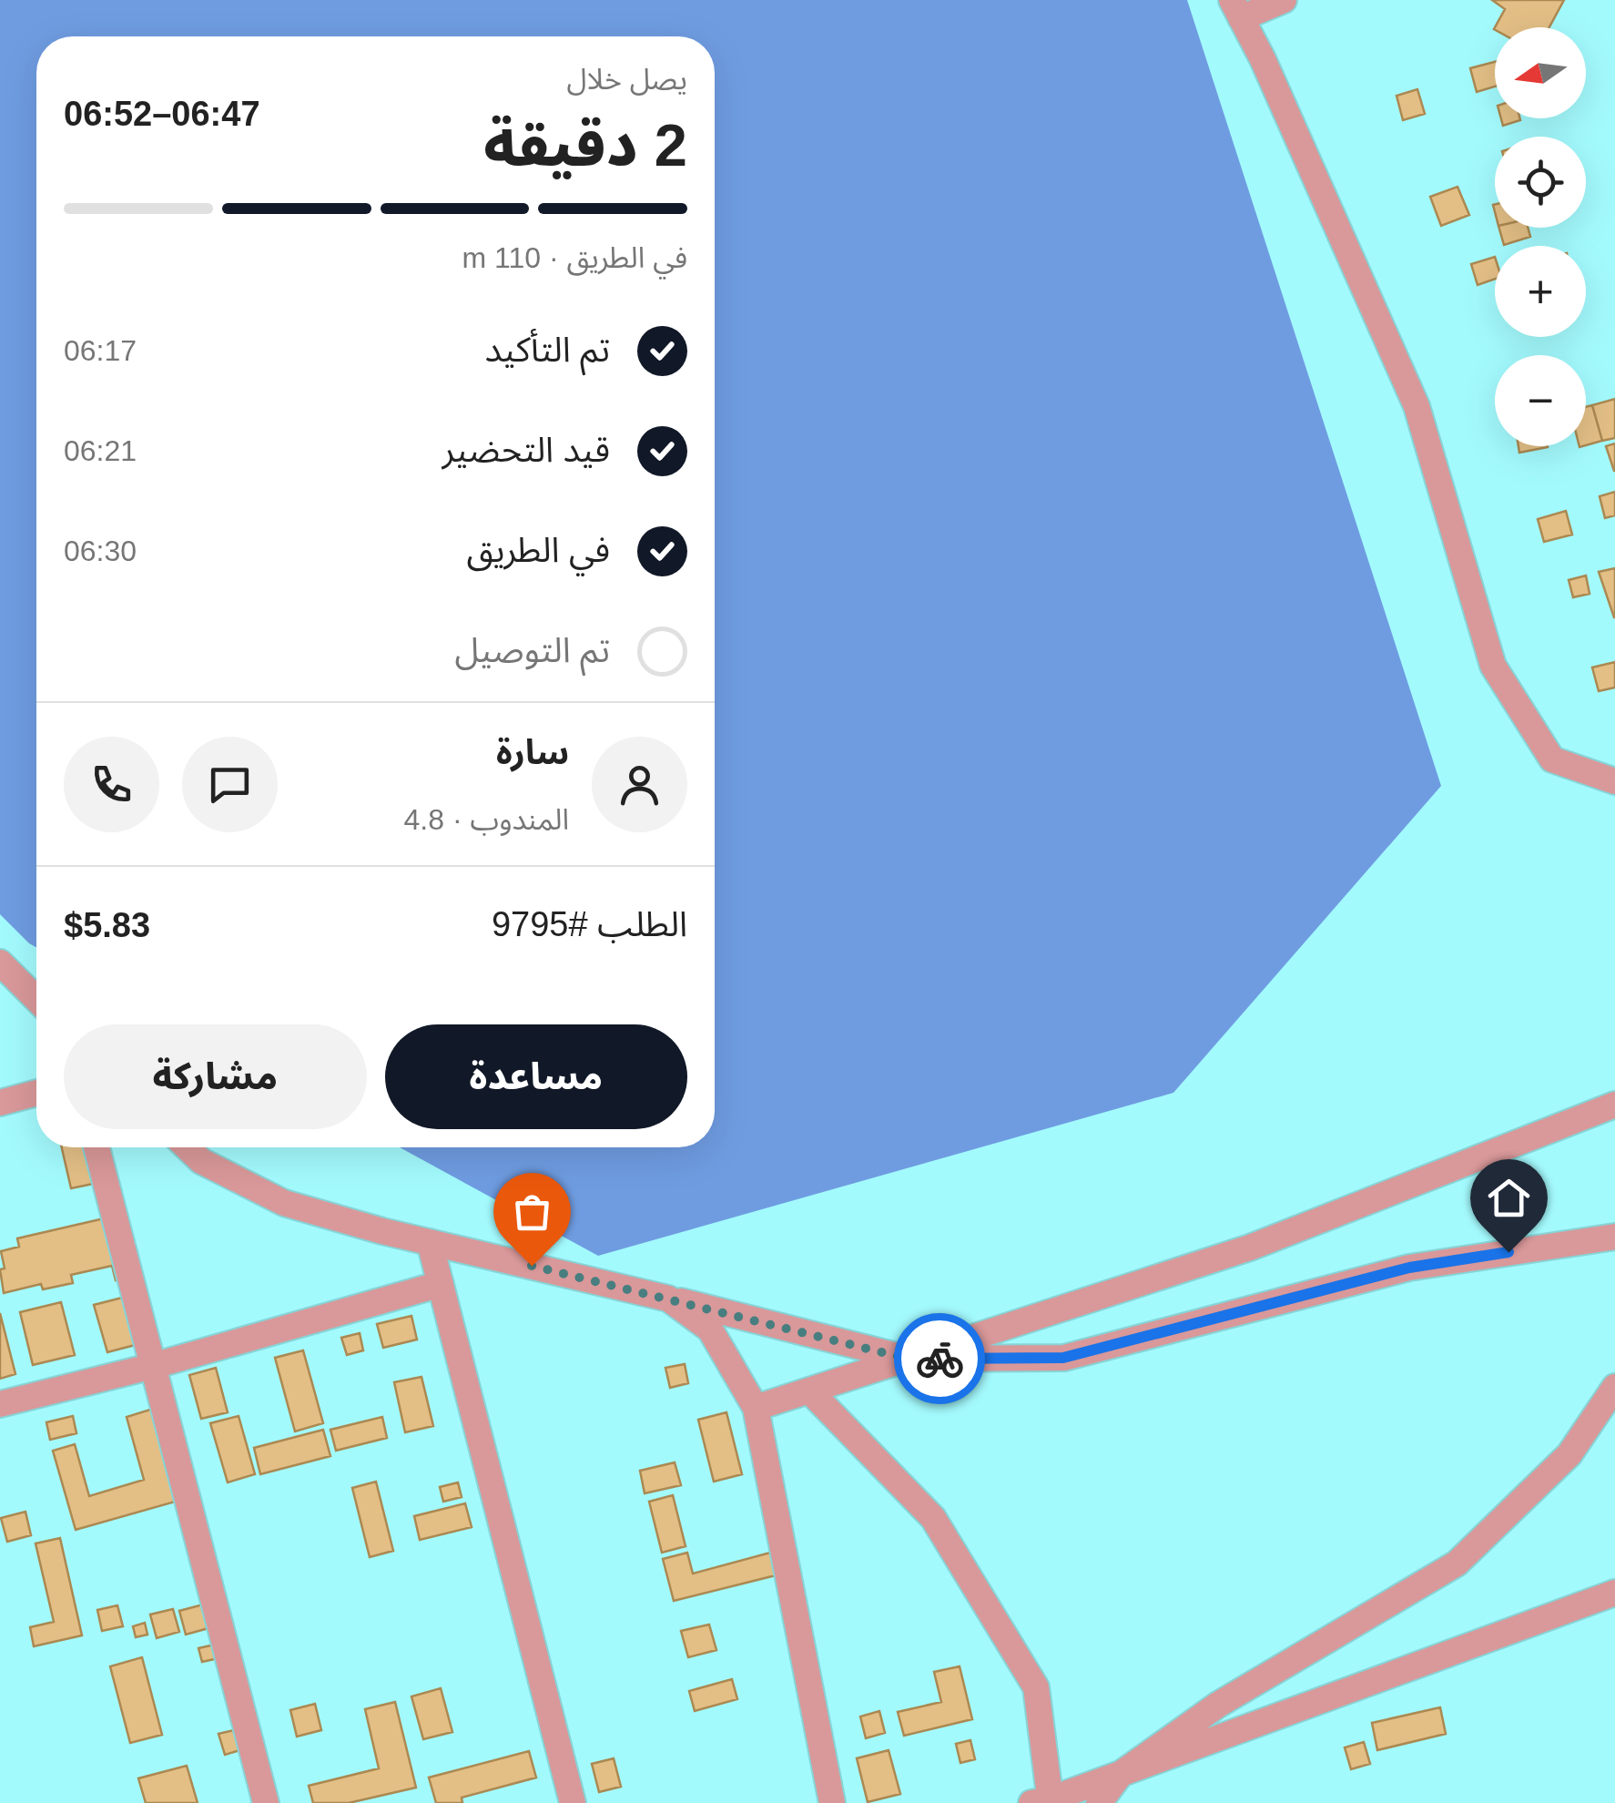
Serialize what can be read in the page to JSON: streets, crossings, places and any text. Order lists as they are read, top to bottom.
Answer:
{
  "north": "left",
  "page": {
    "map_buttons": ["+", "−"],
    "heading": ["2 دقيقة", "يصل خلال", "06:47–06:52"],
    "panel": [
      "سارة",
      "المندوب · 4.8",
      "الطلب #9795",
      "$5.83"
    ],
    "bar": "في الطريق · 110 m",
    "list": [
      ["تم التأكيد", "06:17"],
      ["قيد التحضير", "06:21"],
      ["في الطريق", "06:30"],
      "تم التوصيل"
    ],
    "buttons": ["مساعدة", "مشاركة"]
  }
}
